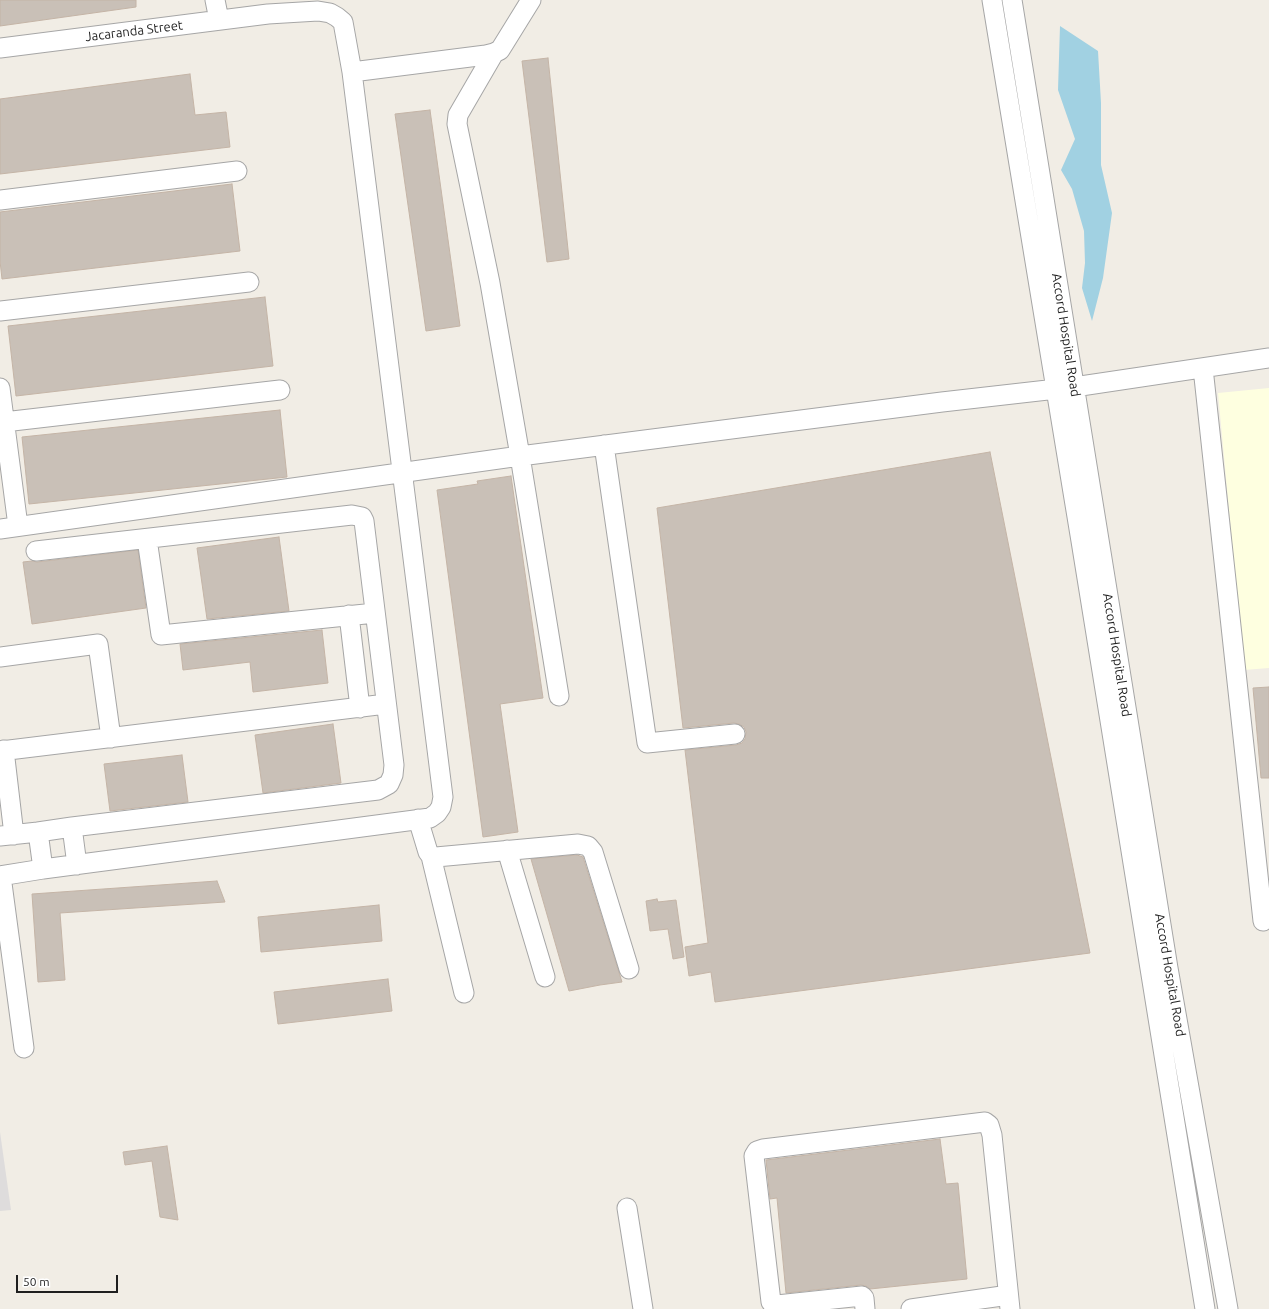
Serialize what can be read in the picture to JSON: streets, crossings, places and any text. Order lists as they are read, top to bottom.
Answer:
{
  "streets": {
    "street": ["Jacaranda Street", "Accord Hospital Road"]
  },
  "scale_bar": "50 m"
}
